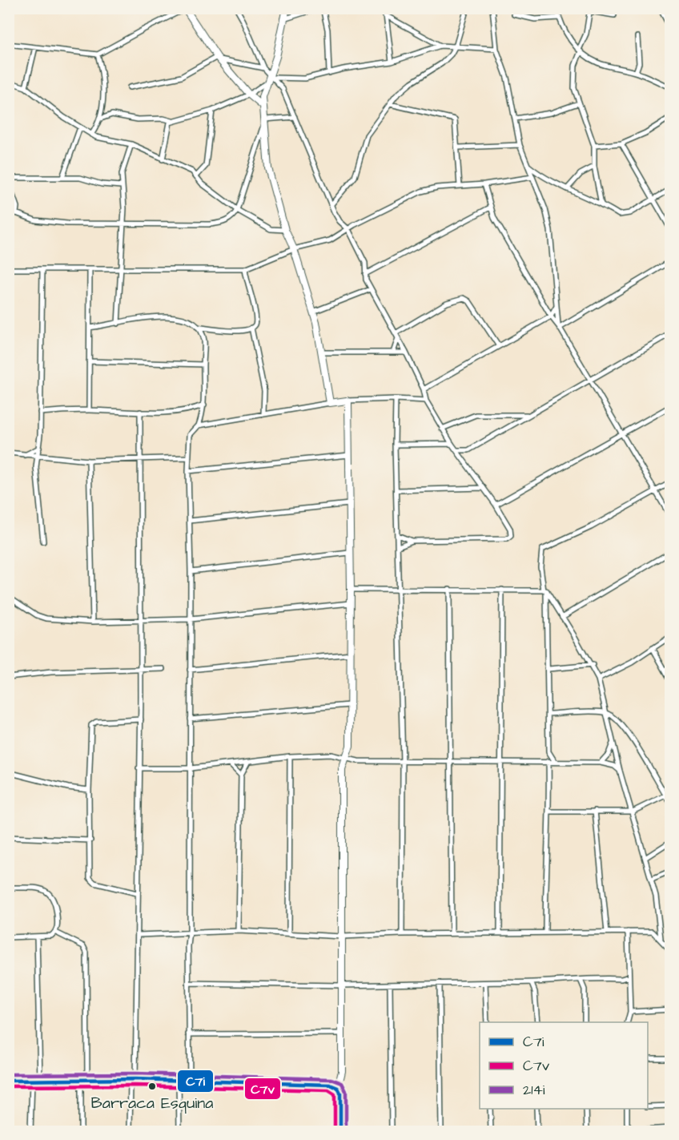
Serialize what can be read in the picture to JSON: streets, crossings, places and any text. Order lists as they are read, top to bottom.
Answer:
{
  "places": ["Barraca Esquina"],
  "lines": ["transit line 214i", "transit line C7i", "transit line C7v"],
  "legend": ["C7i", "C7v", "214i"]
}
